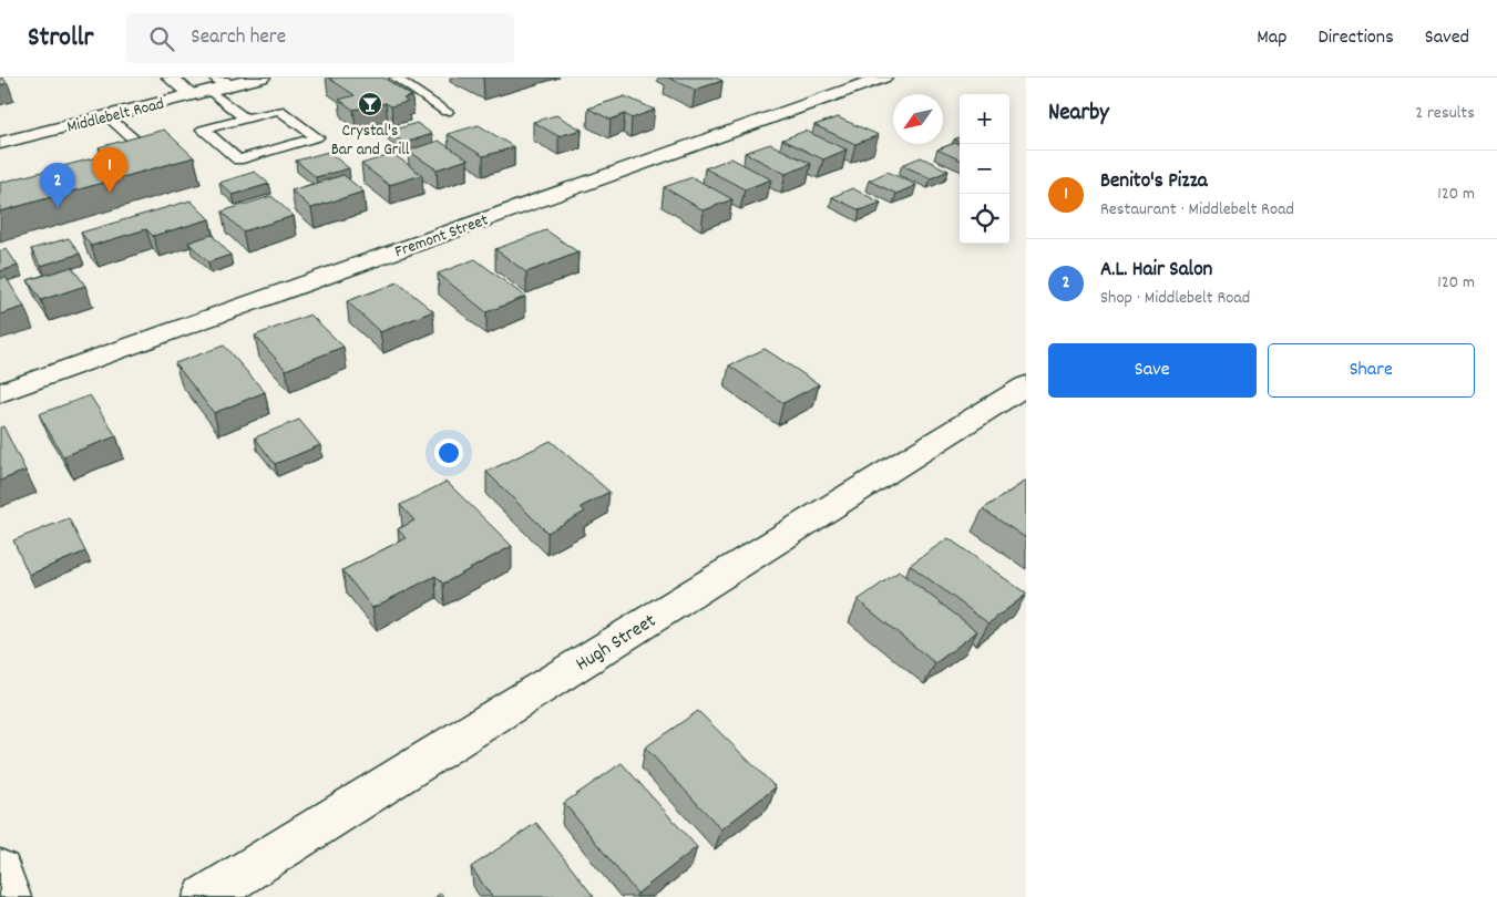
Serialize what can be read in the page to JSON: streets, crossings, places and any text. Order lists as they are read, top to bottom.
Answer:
{
  "streets": {
    "street": ["Middlebelt Road", "Fremont Street", "Hugh Street"]
  },
  "places": {
    "bar": ["Crystal's Bar and Grill"]
  },
  "north": "bottom left",
  "page": {
    "header": "Strollr",
    "search": "Search here",
    "nav": ["Map", "Directions", "Saved"],
    "heading": ["Nearby", "2 results"],
    "map_buttons": ["+", "−"],
    "pins": ["1", "2"],
    "list": [
      {
        "mark": "1",
        "name": "Benito's Pizza",
        "note": "Restaurant · Middlebelt Road",
        "value": "120 m"
      },
      {
        "mark": "2",
        "name": "A.L. Hair Salon",
        "note": "Shop · Middlebelt Road",
        "value": "120 m"
      }
    ],
    "buttons": ["Save", "Share"]
  }
}
